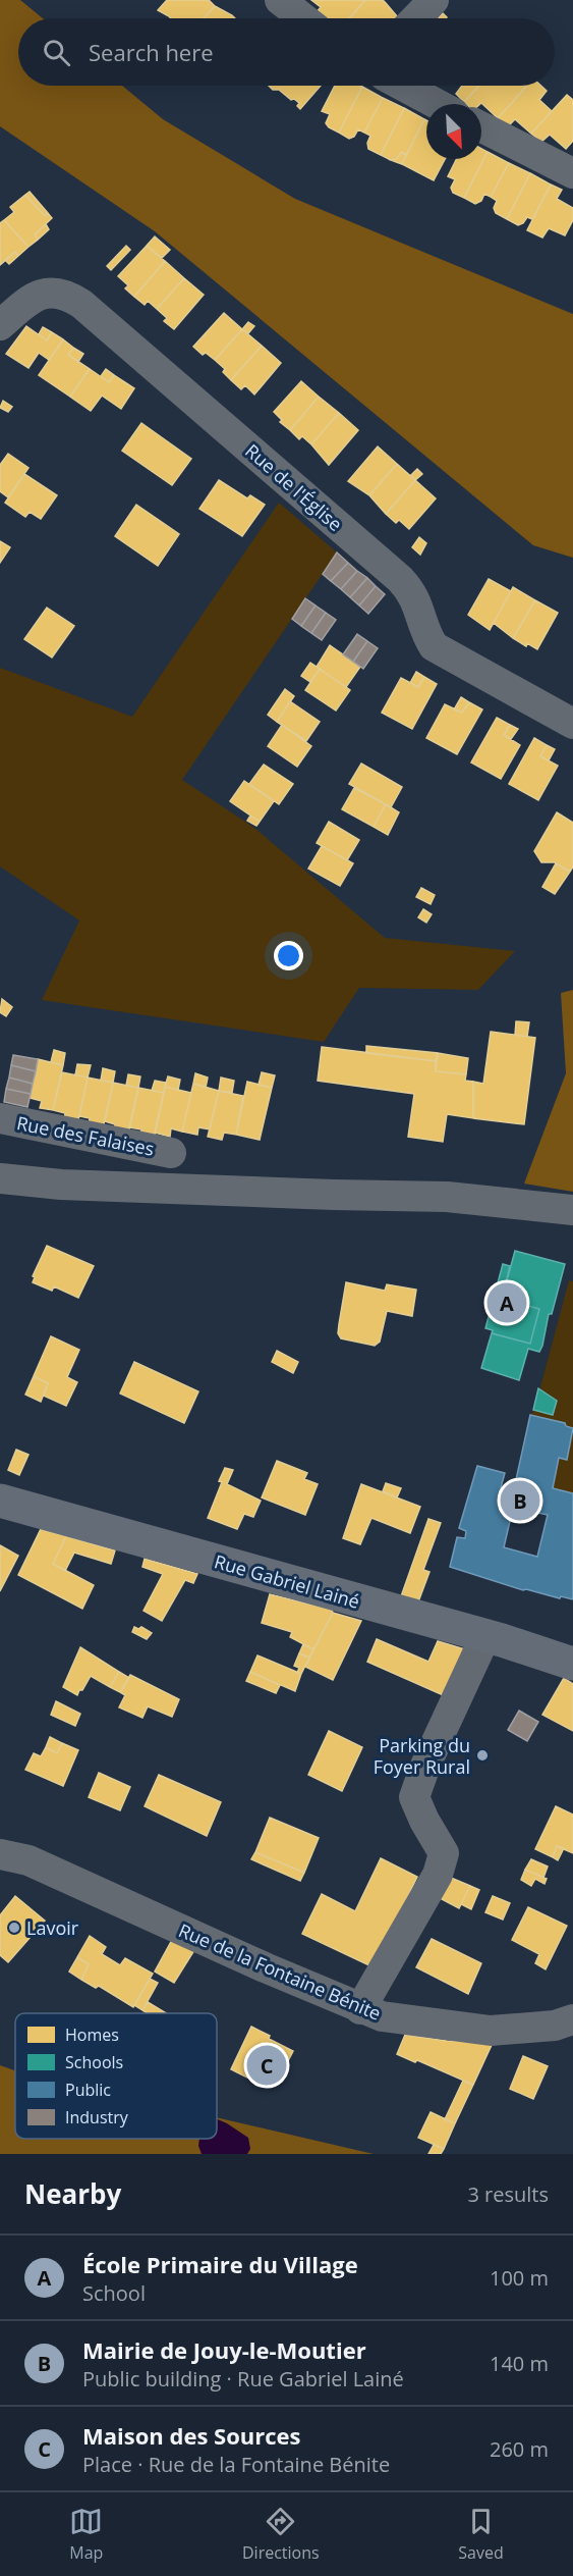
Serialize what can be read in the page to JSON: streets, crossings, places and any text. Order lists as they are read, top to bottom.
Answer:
{
  "streets": {
    "street": [
      "Rue de l'Église",
      "Rue des Falaises",
      "Rue Gabriel Lainé",
      "Rue de la Fontaine Bénite"
    ]
  },
  "places": ["Parking du Foyer Rural", "Lavoir"],
  "legend": [
    "Homes",
    "Schools",
    "Public",
    "Industry"
  ],
  "north": "bottom right",
  "page": {
    "search": "Search here",
    "pins": ["A", "B", "C"],
    "heading": ["Nearby", "3 results"],
    "list": [
      {
        "mark": "A",
        "name": "École Primaire du Village",
        "note": "School",
        "value": "100 m"
      },
      {
        "mark": "B",
        "name": "Mairie de Jouy-le-Moutier",
        "note": "Public building · Rue Gabriel Lainé",
        "value": "140 m"
      },
      {
        "mark": "C",
        "name": "Maison des Sources",
        "note": "Place · Rue de la Fontaine Bénite",
        "value": "260 m"
      }
    ],
    "nav": ["Map", "Directions", "Saved"]
  }
}
